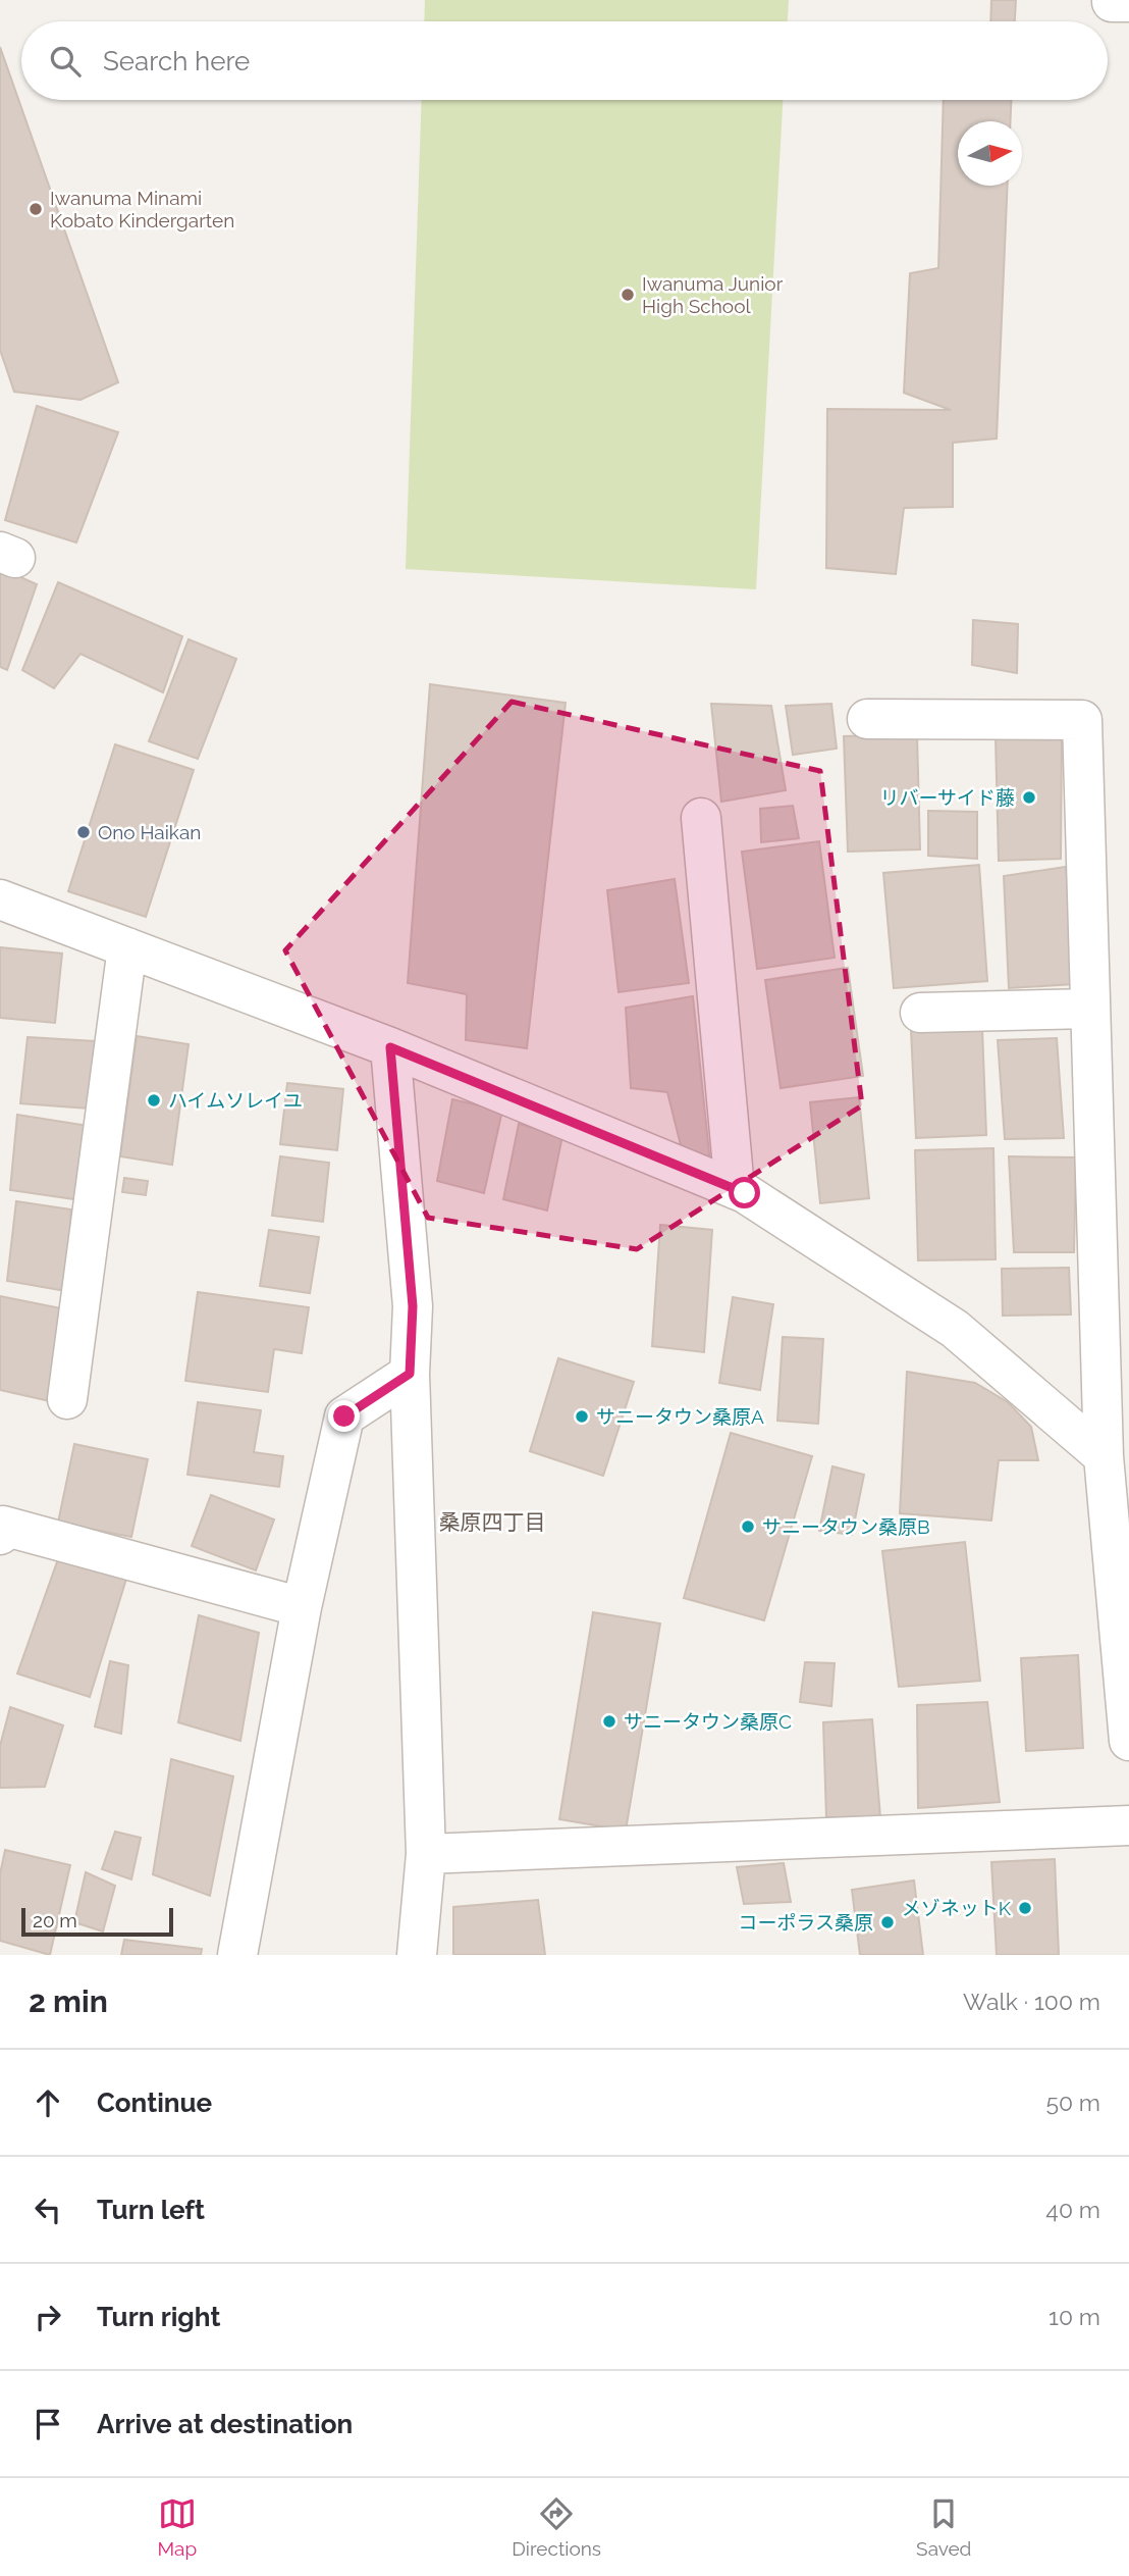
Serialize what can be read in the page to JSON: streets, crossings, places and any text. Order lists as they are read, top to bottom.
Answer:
{
  "districts": ["桑原四丁目"],
  "places": [
    "Iwanuma Minami Kobato Kindergarten",
    "Iwanuma Junior High School",
    "リバーサイド藤",
    "Ono Haikan",
    "ハイムソレイユ",
    "サニータウン桑原A",
    "サニータウン桑原B",
    "サニータウン桑原C",
    "メゾネットK",
    "コーポラス桑原"
  ],
  "scale_bar": "20 m",
  "north": "right",
  "page": {
    "search": "Search here",
    "scale": "20 m",
    "heading": ["2 min", "Walk · 100 m"],
    "list": [
      ["Continue", "50 m"],
      ["Turn left", "40 m"],
      ["Turn right", "10 m"],
      "Arrive at destination"
    ],
    "nav": ["Map", "Directions", "Saved"]
  }
}
